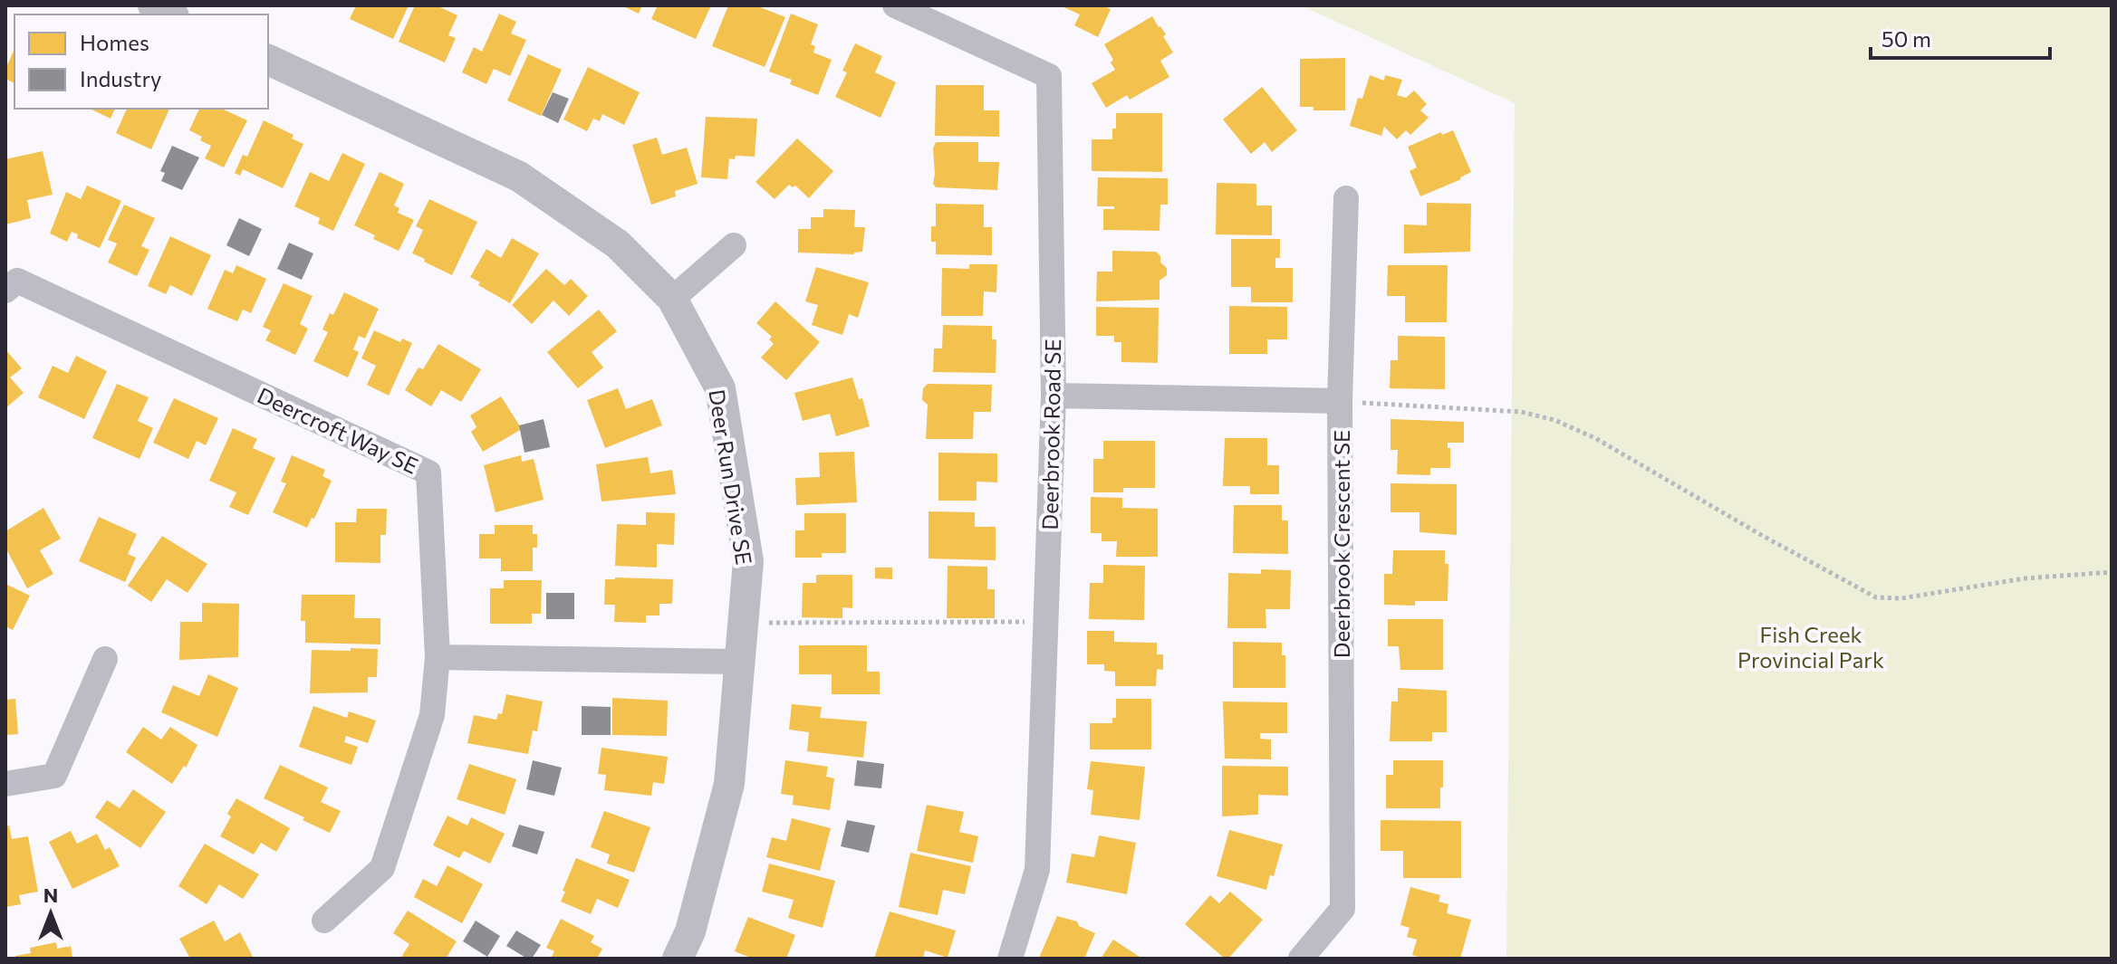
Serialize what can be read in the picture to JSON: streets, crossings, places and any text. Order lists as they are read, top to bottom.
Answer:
{
  "streets": {
    "street": [
      "Deercroft Way SE",
      "Deerbrook Road SE",
      "Deer Run Drive SE",
      "Deerbrook Crescent SE"
    ]
  },
  "crossings": [
    ["Deerbrook Road SE", "Deerbrook Crescent SE"]
  ],
  "parks": ["Fish Creek Provincial Park"],
  "legend": ["Homes", "Industry"],
  "scale_bar": "50 m",
  "north": "top"
}
